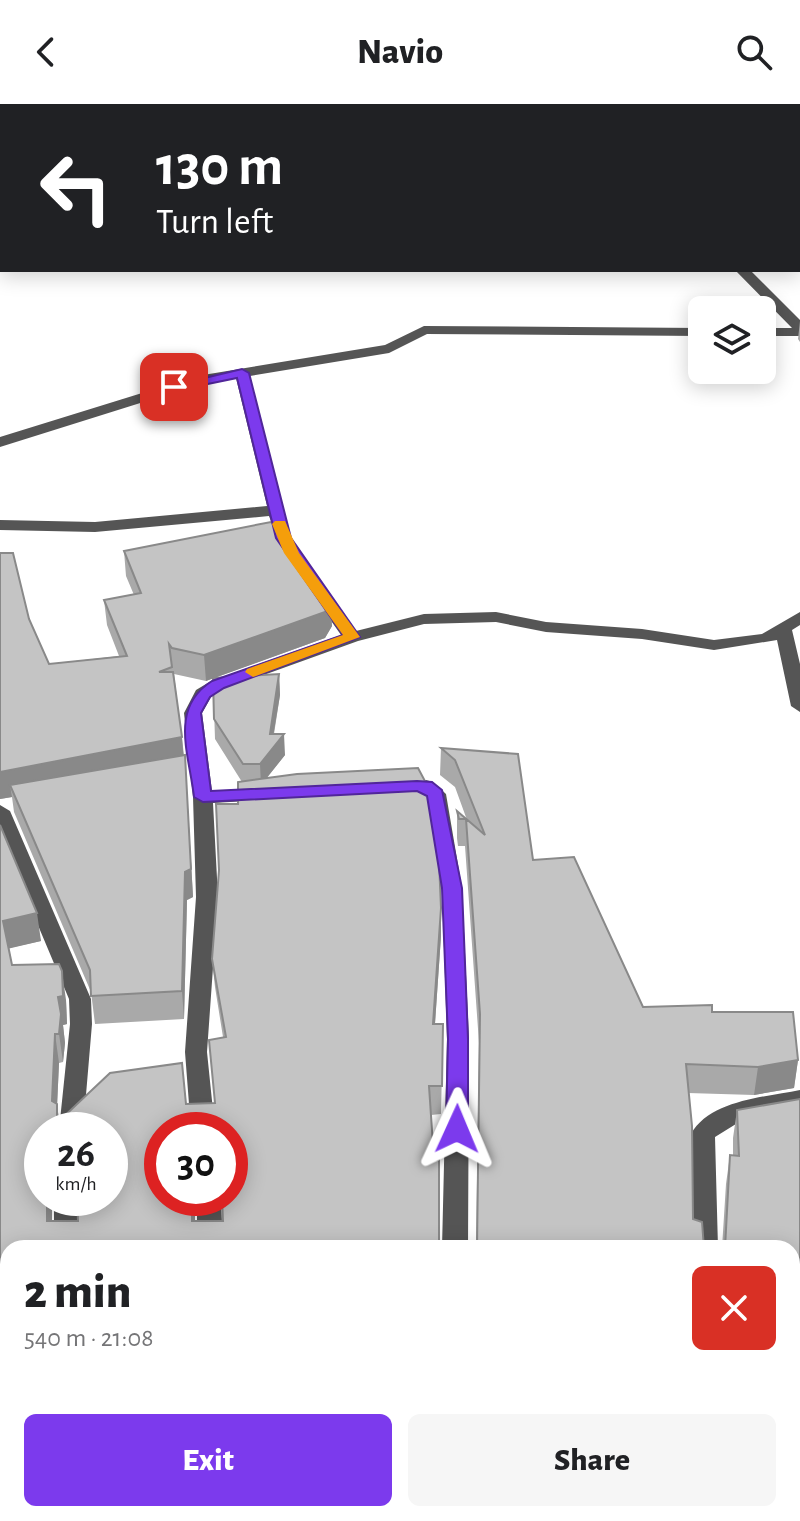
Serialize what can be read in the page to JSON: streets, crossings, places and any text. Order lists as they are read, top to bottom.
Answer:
{
  "page": {
    "header": "Navio",
    "turn": ["130 m", "Turn left"],
    "speed": "26 km/h",
    "limit": "30",
    "heading": ["2 min", "540 m · 21:08"],
    "buttons": ["Exit", "Share"]
  }
}
